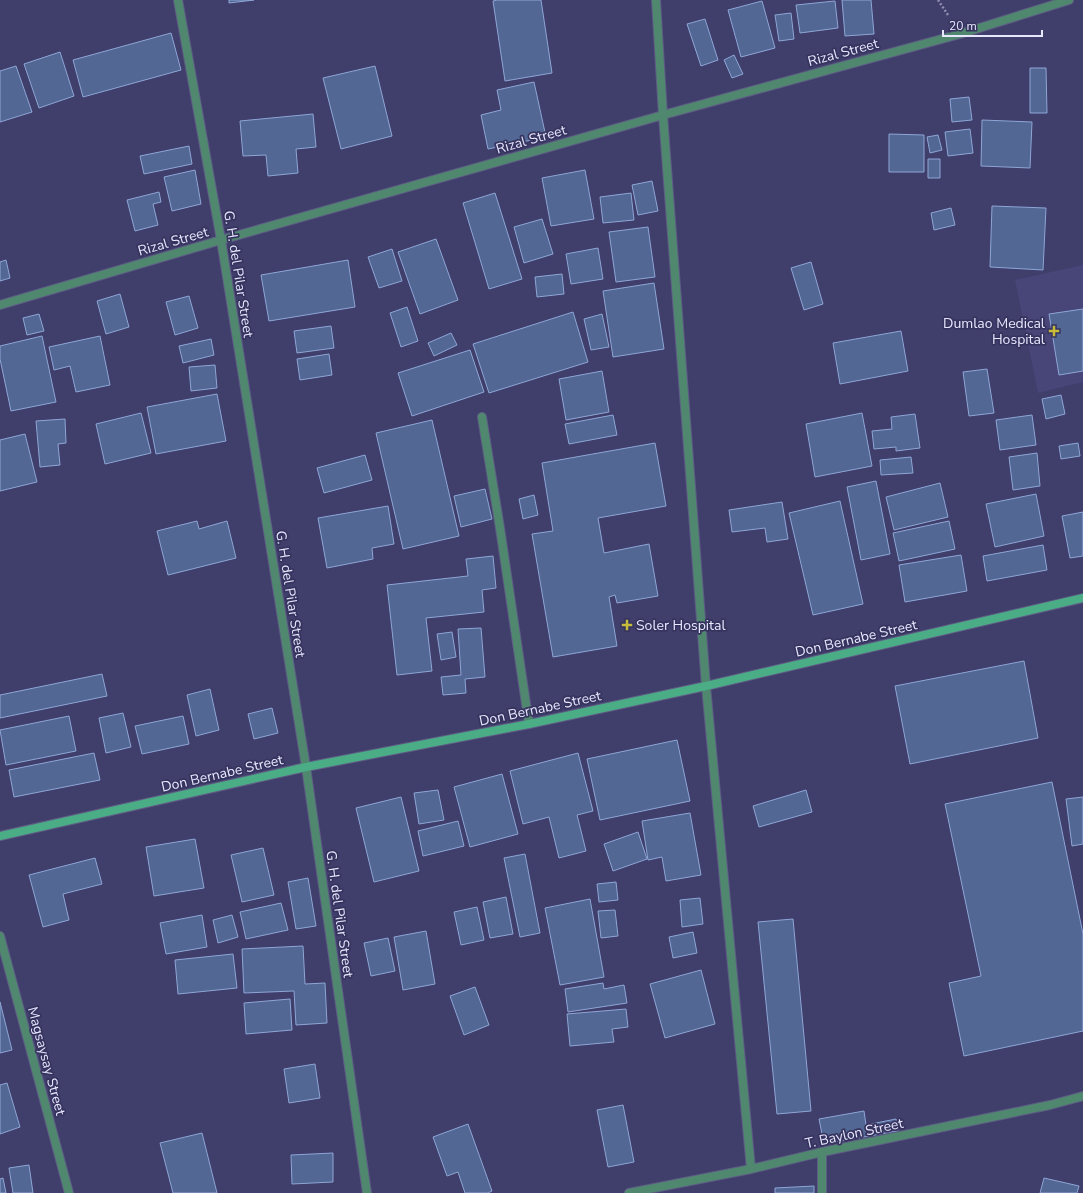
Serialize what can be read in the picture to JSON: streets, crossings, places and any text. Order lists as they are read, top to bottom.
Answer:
{
  "streets": {
    "main road": ["Don Bernabe Street"],
    "street": [
      "Rizal Street",
      "G. H. del Pilar Street",
      "Magsaysay Street",
      "T. Baylon Street"
    ]
  },
  "crossings": [
    ["Rizal Street", "G. H. del Pilar Street"],
    ["G. H. del Pilar Street", "Don Bernabe Street"]
  ],
  "places": {
    "health": ["Dumlao Medical Hospital", "Soler Hospital"]
  },
  "scale_bar": "20 m"
}
